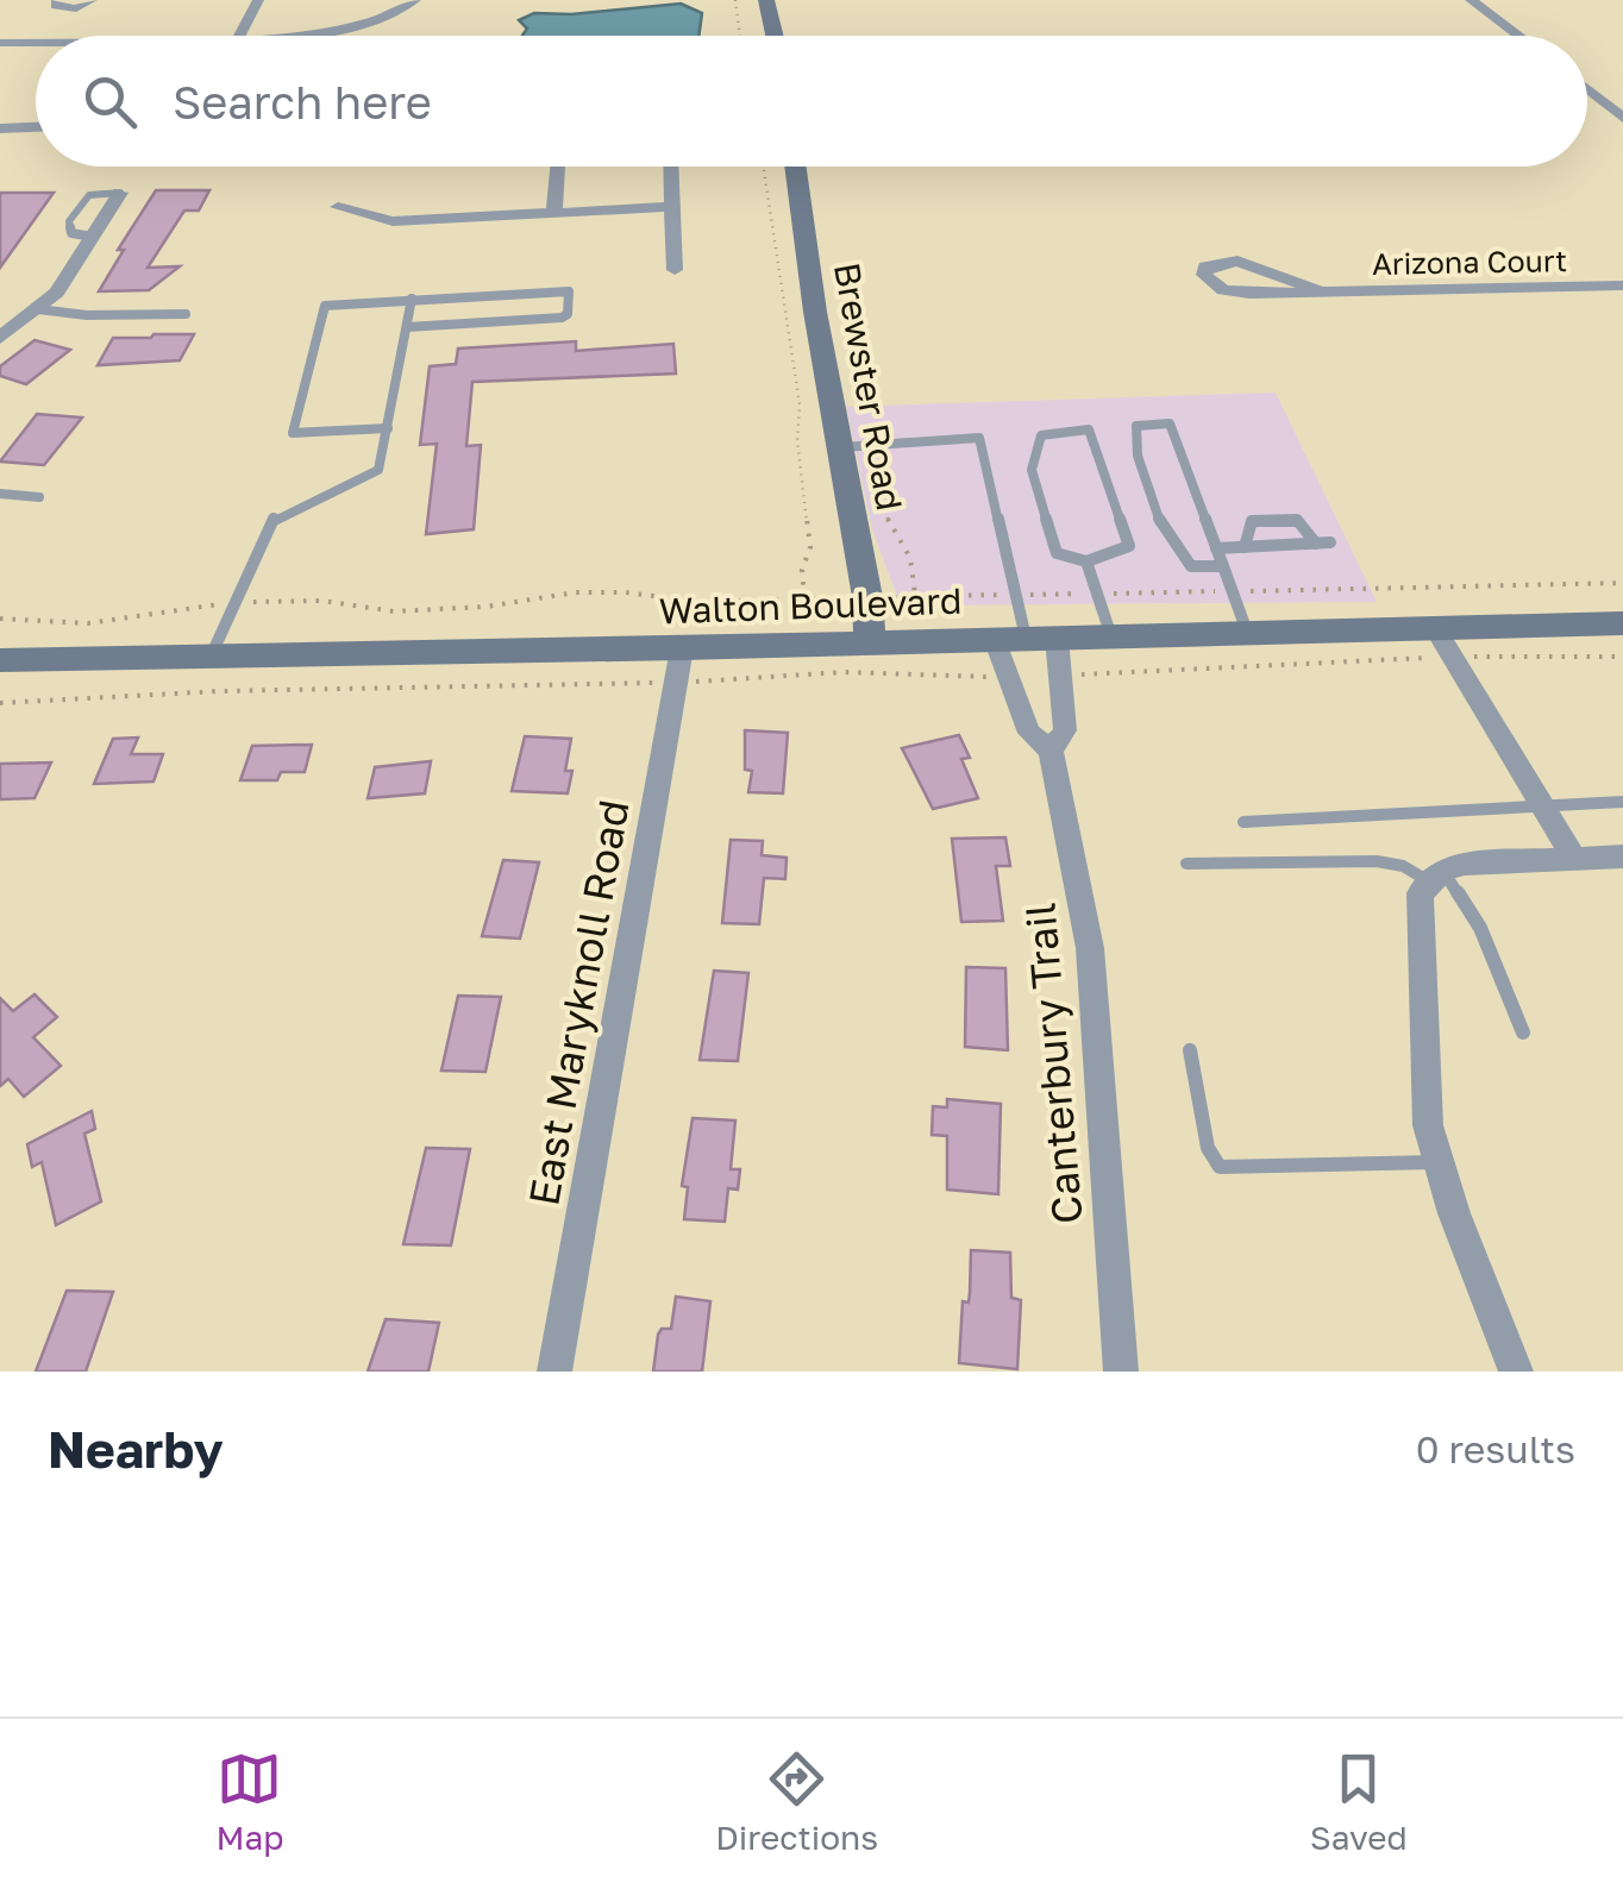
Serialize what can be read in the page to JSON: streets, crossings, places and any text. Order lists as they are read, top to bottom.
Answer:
{
  "streets": {
    "main road": ["Brewster Road", "Walton Boulevard"],
    "street": ["Arizona Court", "East Maryknoll Road", "Canterbury Trail"]
  },
  "crossings": [
    ["Brewster Road", "Walton Boulevard"],
    ["Walton Boulevard", "East Maryknoll Road"],
    ["Walton Boulevard", "Canterbury Trail"]
  ],
  "page": {
    "search": "Search here",
    "heading": ["Nearby", "0 results"],
    "nav": ["Map", "Directions", "Saved"]
  }
}
